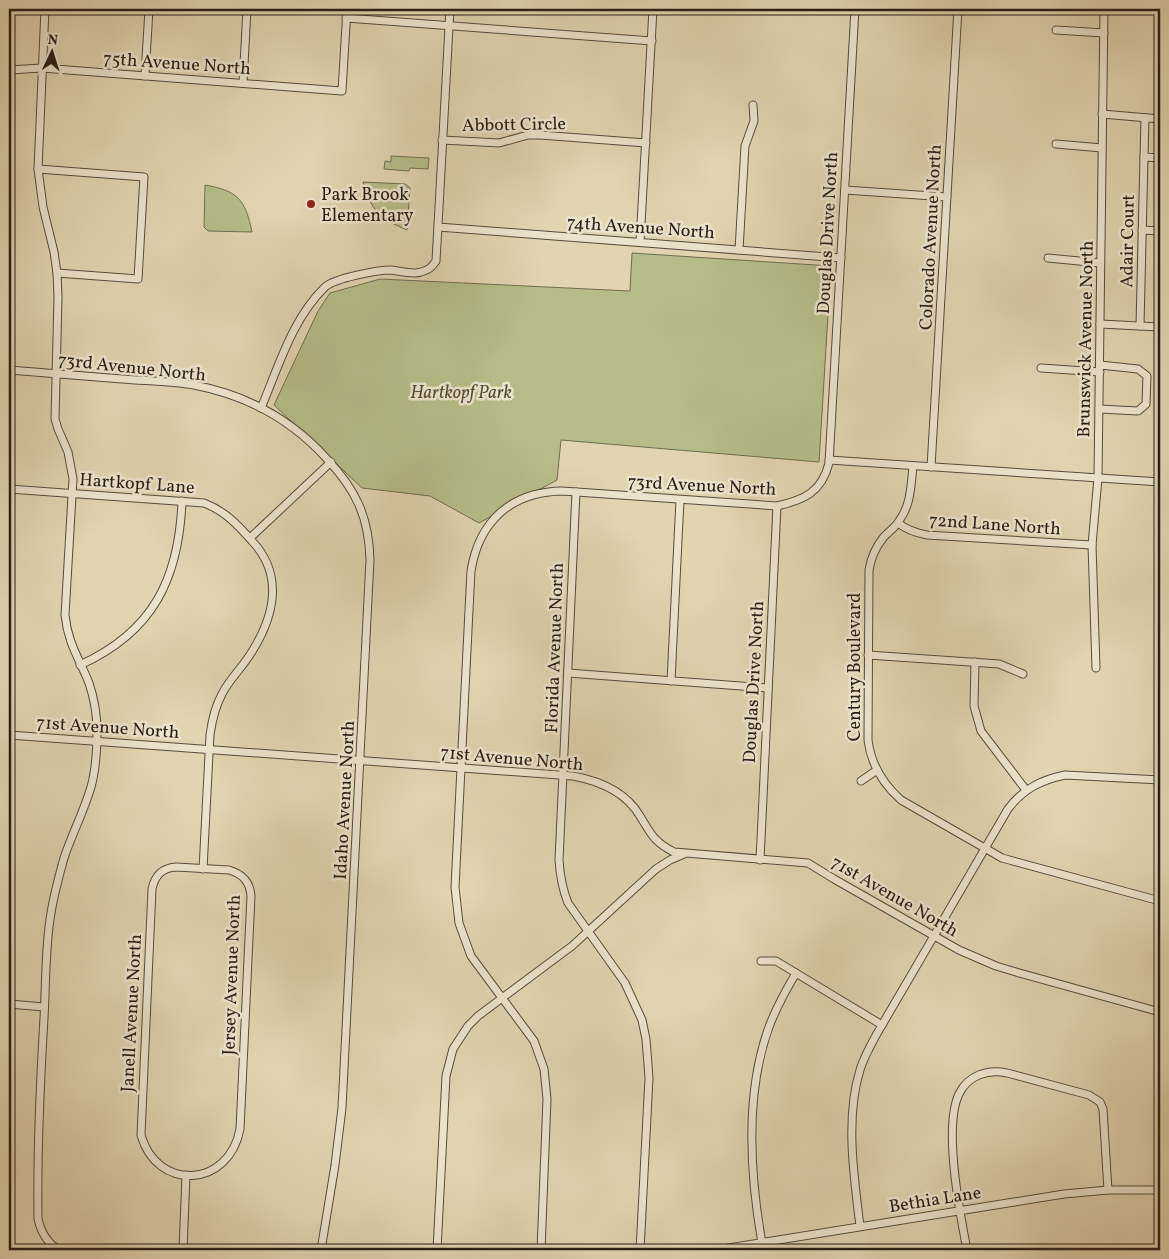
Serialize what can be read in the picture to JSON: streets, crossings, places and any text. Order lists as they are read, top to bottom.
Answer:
{
  "streets": {
    "street": [
      "75th Avenue North",
      "Abbott Circle",
      "74th Avenue North",
      "Douglas Drive North",
      "Colorado Avenue North",
      "Adair Court",
      "Brunswick Avenue North",
      "73rd Avenue North",
      "Hartkopf Lane",
      "72nd Lane North",
      "Florida Avenue North",
      "Century Boulevard",
      "71st Avenue North",
      "Idaho Avenue North",
      "Jersey Avenue North",
      "Janell Avenue North",
      "Bethia Lane"
    ]
  },
  "crossings": [
    ["74th Avenue North", "Douglas Drive North"],
    ["Douglas Drive North", "73rd Avenue North"],
    ["Douglas Drive North", "71st Avenue North"],
    ["Brunswick Avenue North", "72nd Lane North"],
    ["73rd Avenue North", "Florida Avenue North"],
    ["73rd Avenue North", "71st Avenue North"],
    ["73rd Avenue North", "Idaho Avenue North"],
    ["72nd Lane North", "Century Boulevard"],
    ["Florida Avenue North", "71st Avenue North"],
    ["71st Avenue North", "Idaho Avenue North"],
    ["Jersey Avenue North", "Janell Avenue North"]
  ],
  "parks": ["Hartkopf Park"],
  "places": ["Park Brook Elementary"],
  "north": "top"
}
